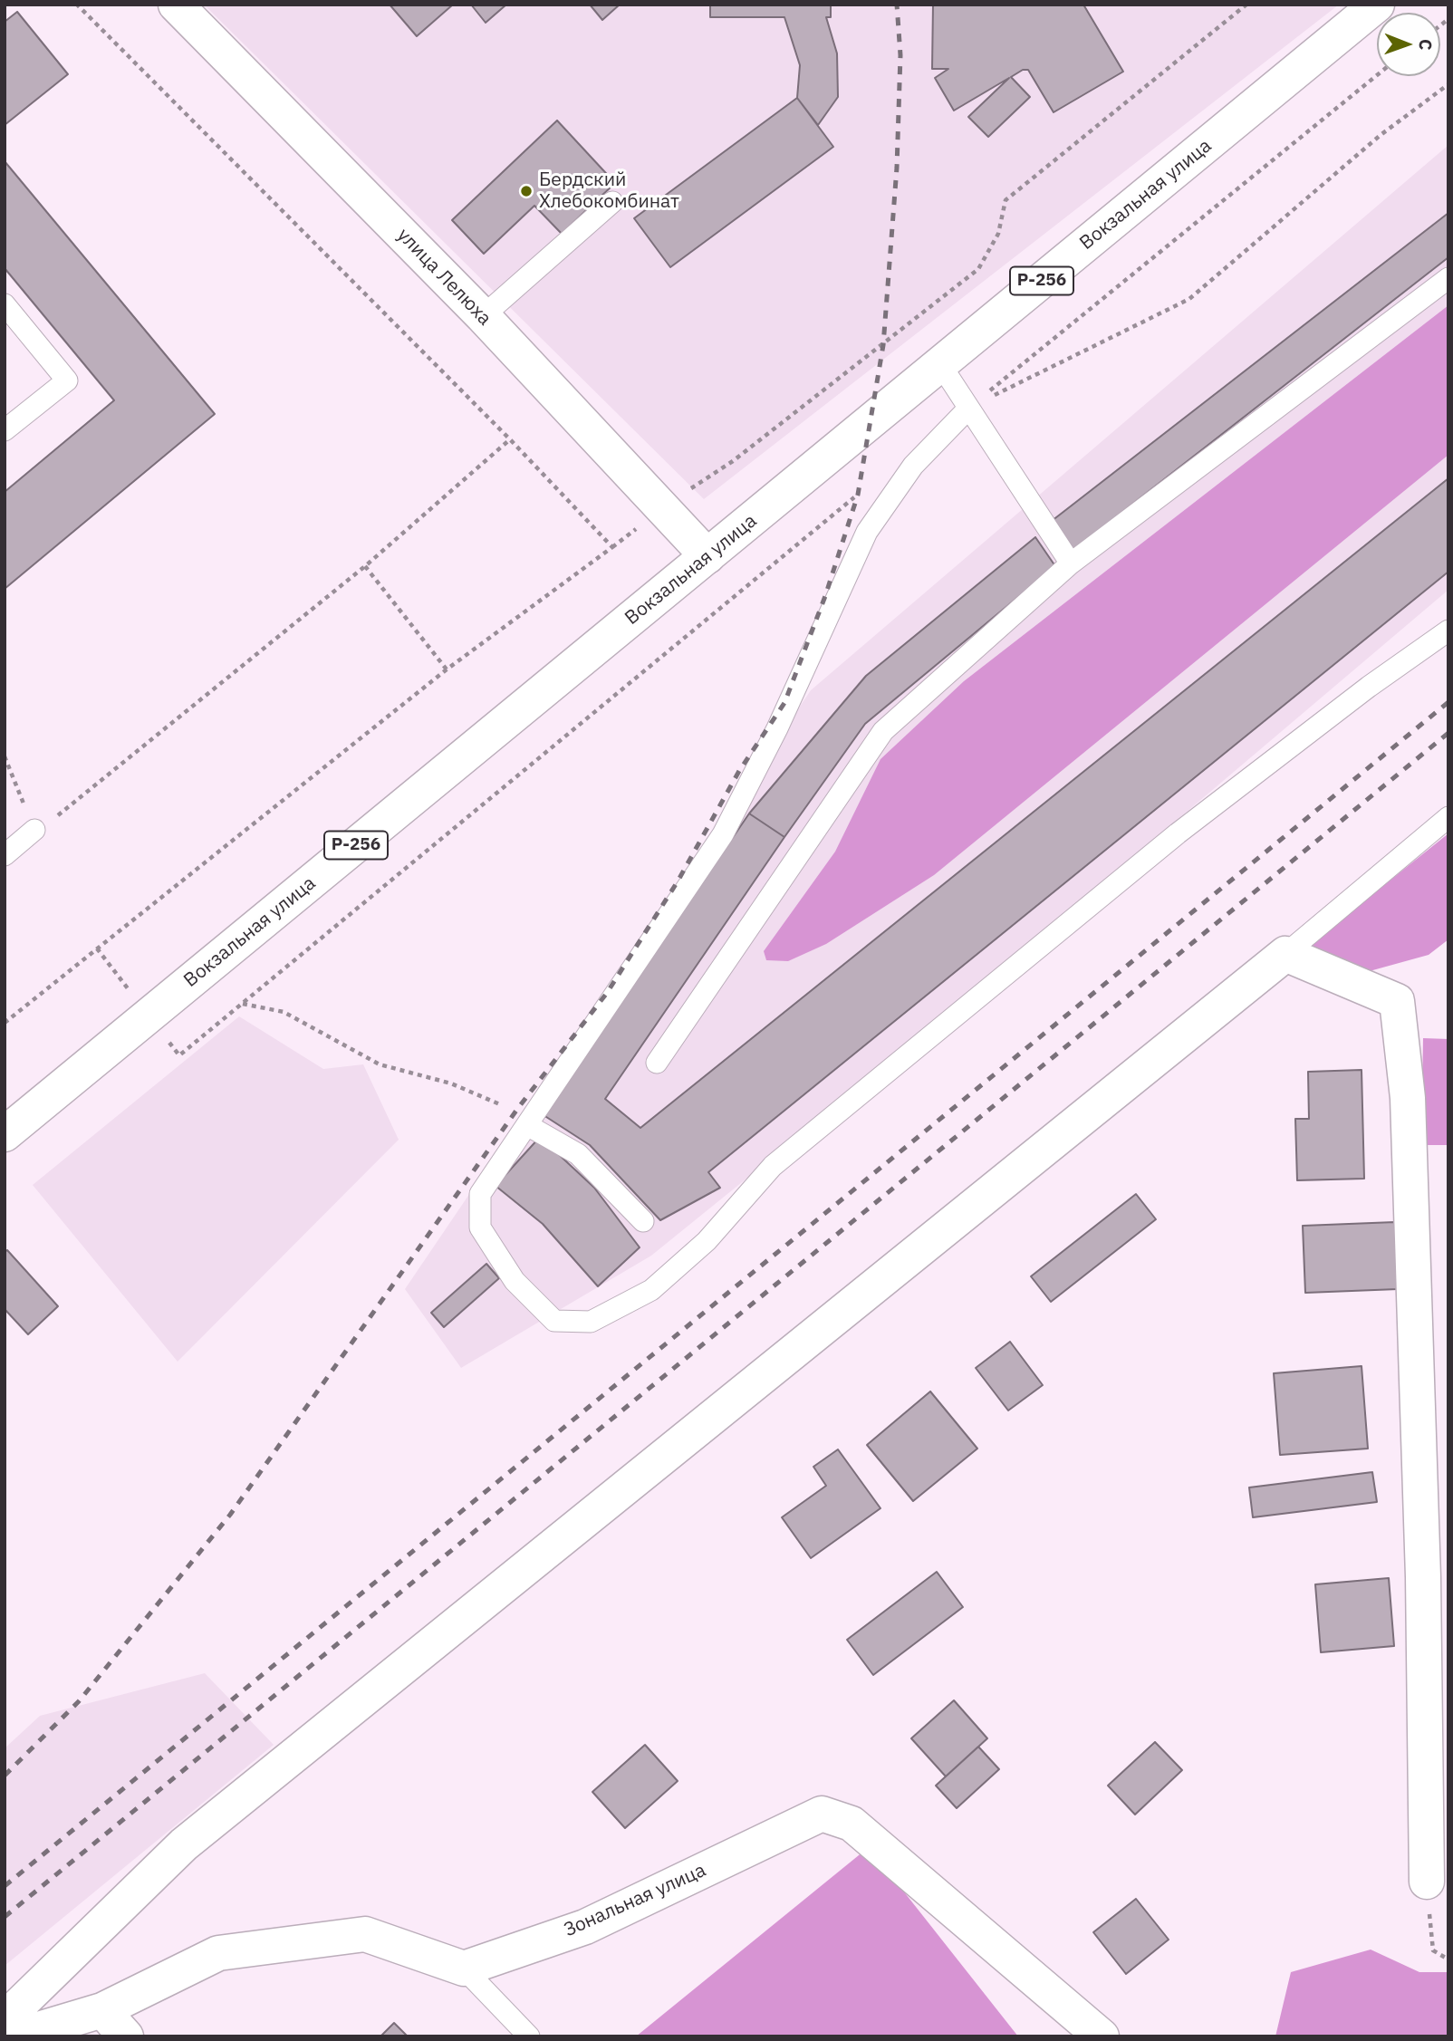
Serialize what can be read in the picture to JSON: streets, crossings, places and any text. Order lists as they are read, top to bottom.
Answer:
{
  "streets": {
    "main road": [
      "Вокзальная улица",
      "улица Лелюха",
      "Р-256",
      "Зональная улица"
    ]
  },
  "crossings": [
    ["Вокзальная улица", "улица Лелюха"]
  ],
  "places": ["Бердский Хлебокомбинат"],
  "north": "right"
}
